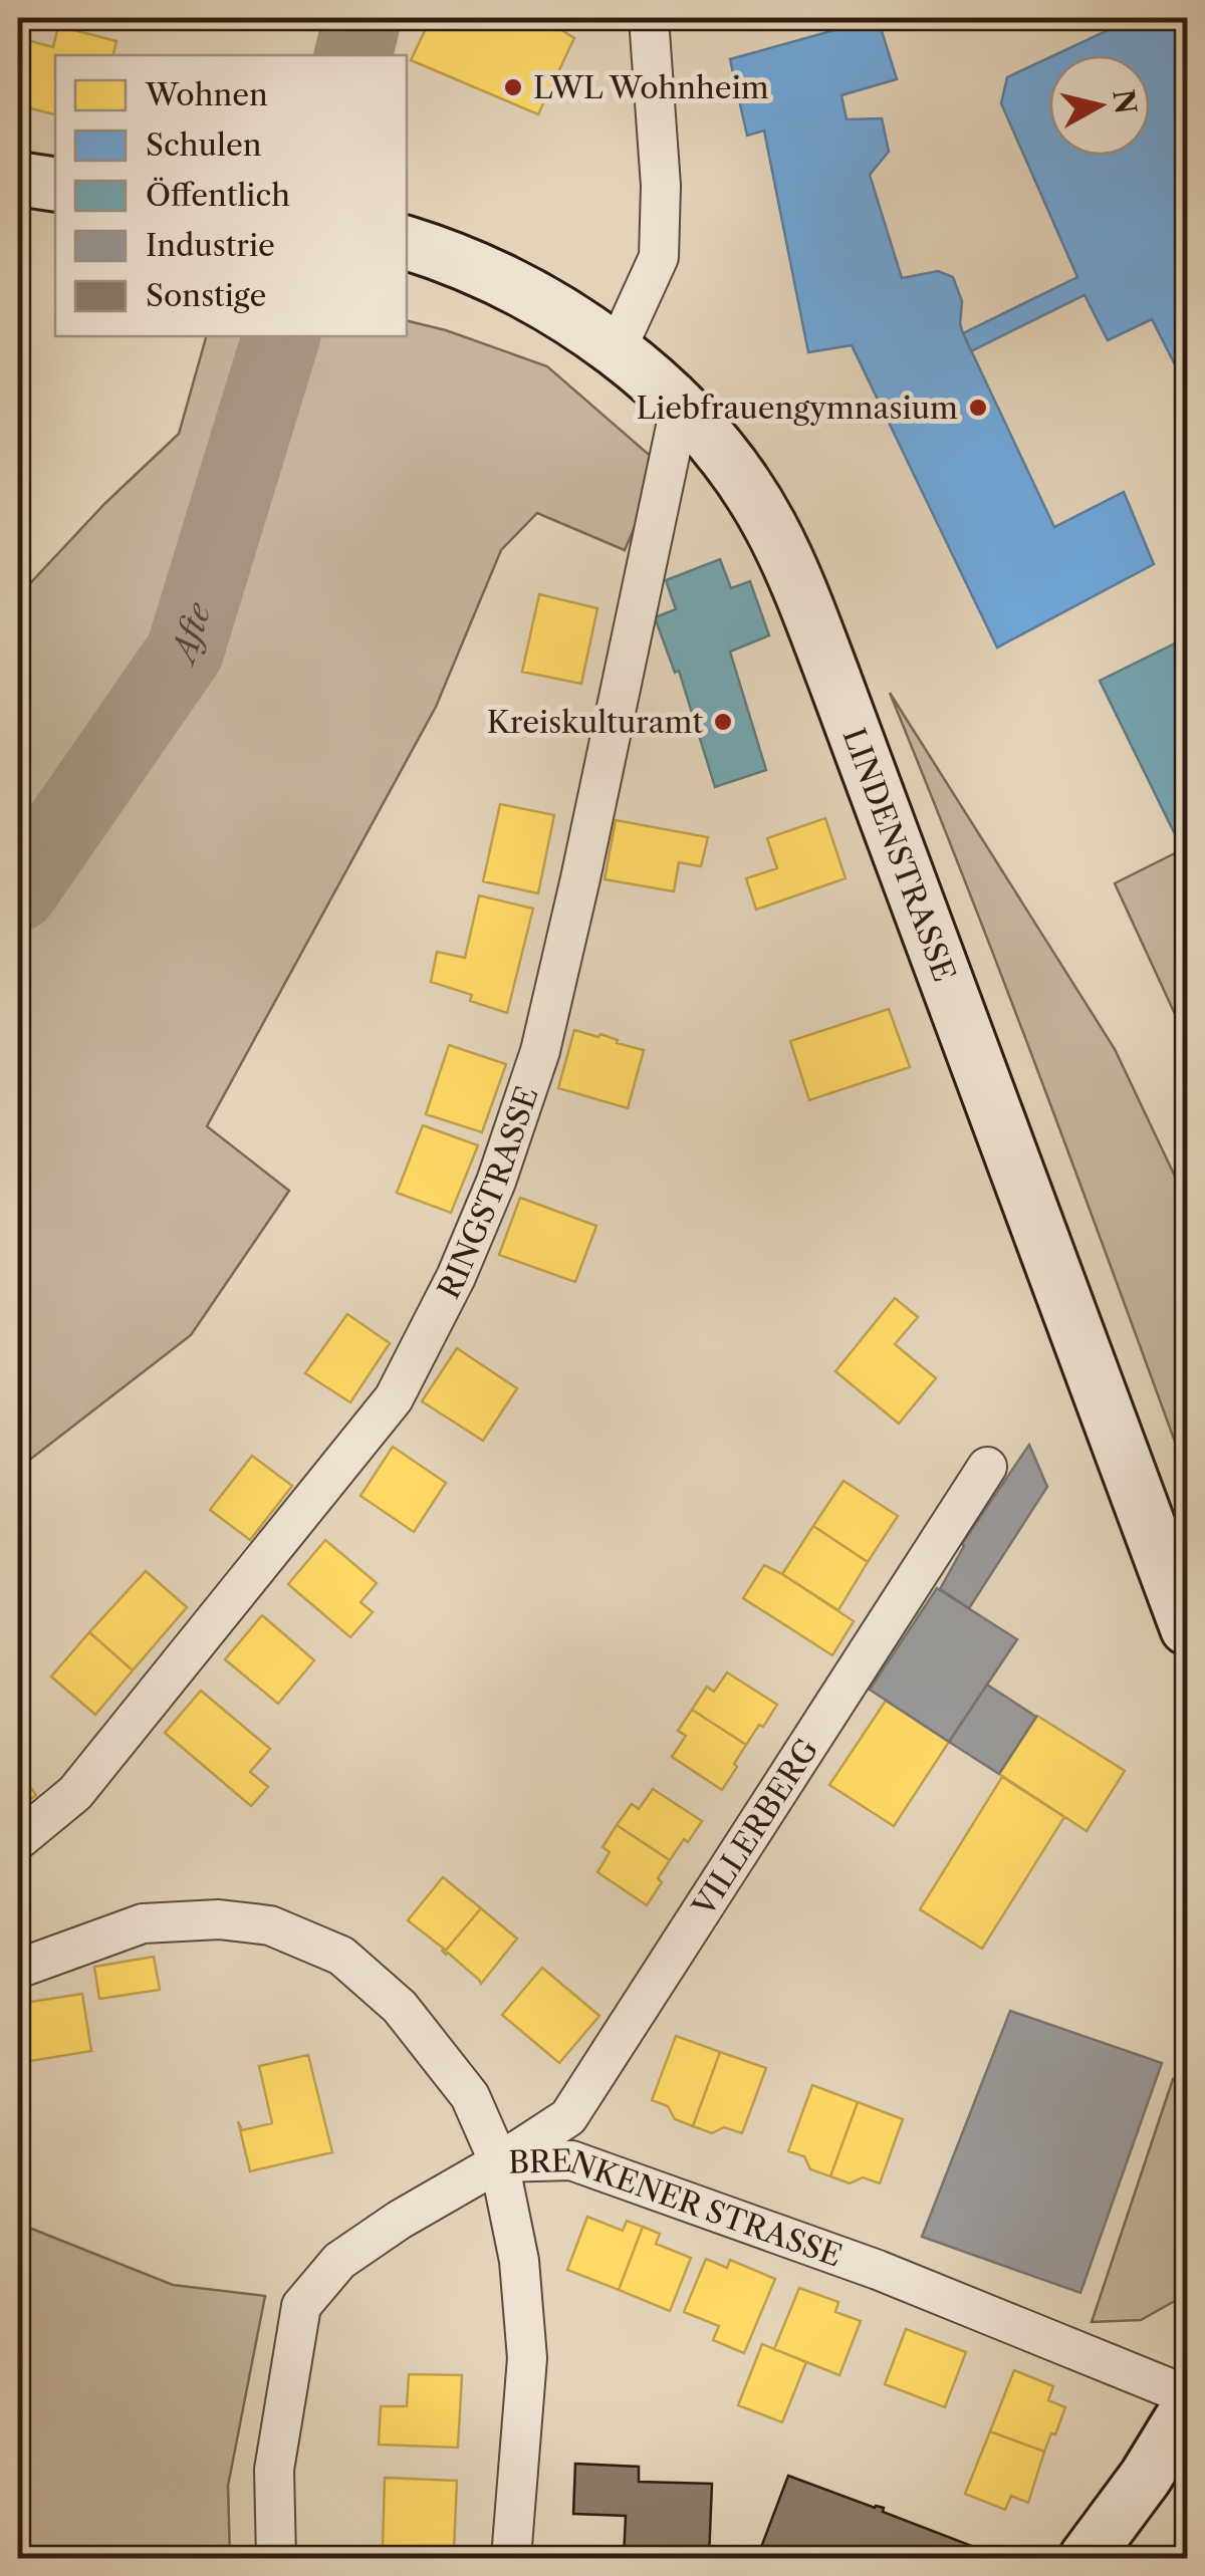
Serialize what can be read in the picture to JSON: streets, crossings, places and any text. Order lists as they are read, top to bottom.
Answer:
{
  "streets": {
    "main road": ["LINDENSTRASSE"],
    "street": ["RINGSTRASSE", "VILLERBERG", "BRENKENER STRASSE"]
  },
  "crossings": [
    ["LINDENSTRASSE", "RINGSTRASSE"],
    ["VILLERBERG", "BRENKENER STRASSE"]
  ],
  "water": ["Afte"],
  "places": ["LWL Wohnheim", "Liebfrauengymnasium", "Kreiskulturamt"],
  "legend": [
    "Wohnen",
    "Schulen",
    "Öffentlich",
    "Industrie",
    "Sonstige"
  ],
  "north": "right"
}
